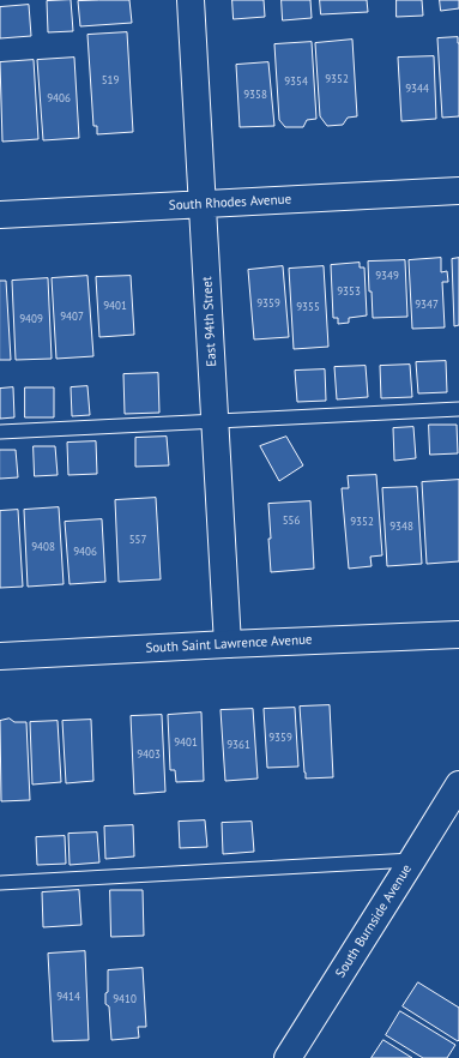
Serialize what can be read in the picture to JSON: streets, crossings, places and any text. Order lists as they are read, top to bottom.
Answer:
{
  "streets": {
    "street": [
      "South Rhodes Avenue",
      "East 94th Street",
      "South Saint Lawrence Avenue",
      "South Burnside Avenue"
    ]
  },
  "crossings": [
    ["South Rhodes Avenue", "East 94th Street"],
    ["East 94th Street", "South Saint Lawrence Avenue"]
  ],
  "house_numbers": [
    "9352",
    "519",
    "9354",
    "9344",
    "9358",
    "9406",
    "9349",
    "9353",
    "9359",
    "9347",
    "9401",
    "9355",
    "9407",
    "9409",
    "556",
    "9352",
    "9348",
    "557",
    "9408",
    "9406",
    "9359",
    "9401",
    "9361",
    "9403",
    "9414",
    "9410"
  ]
}
